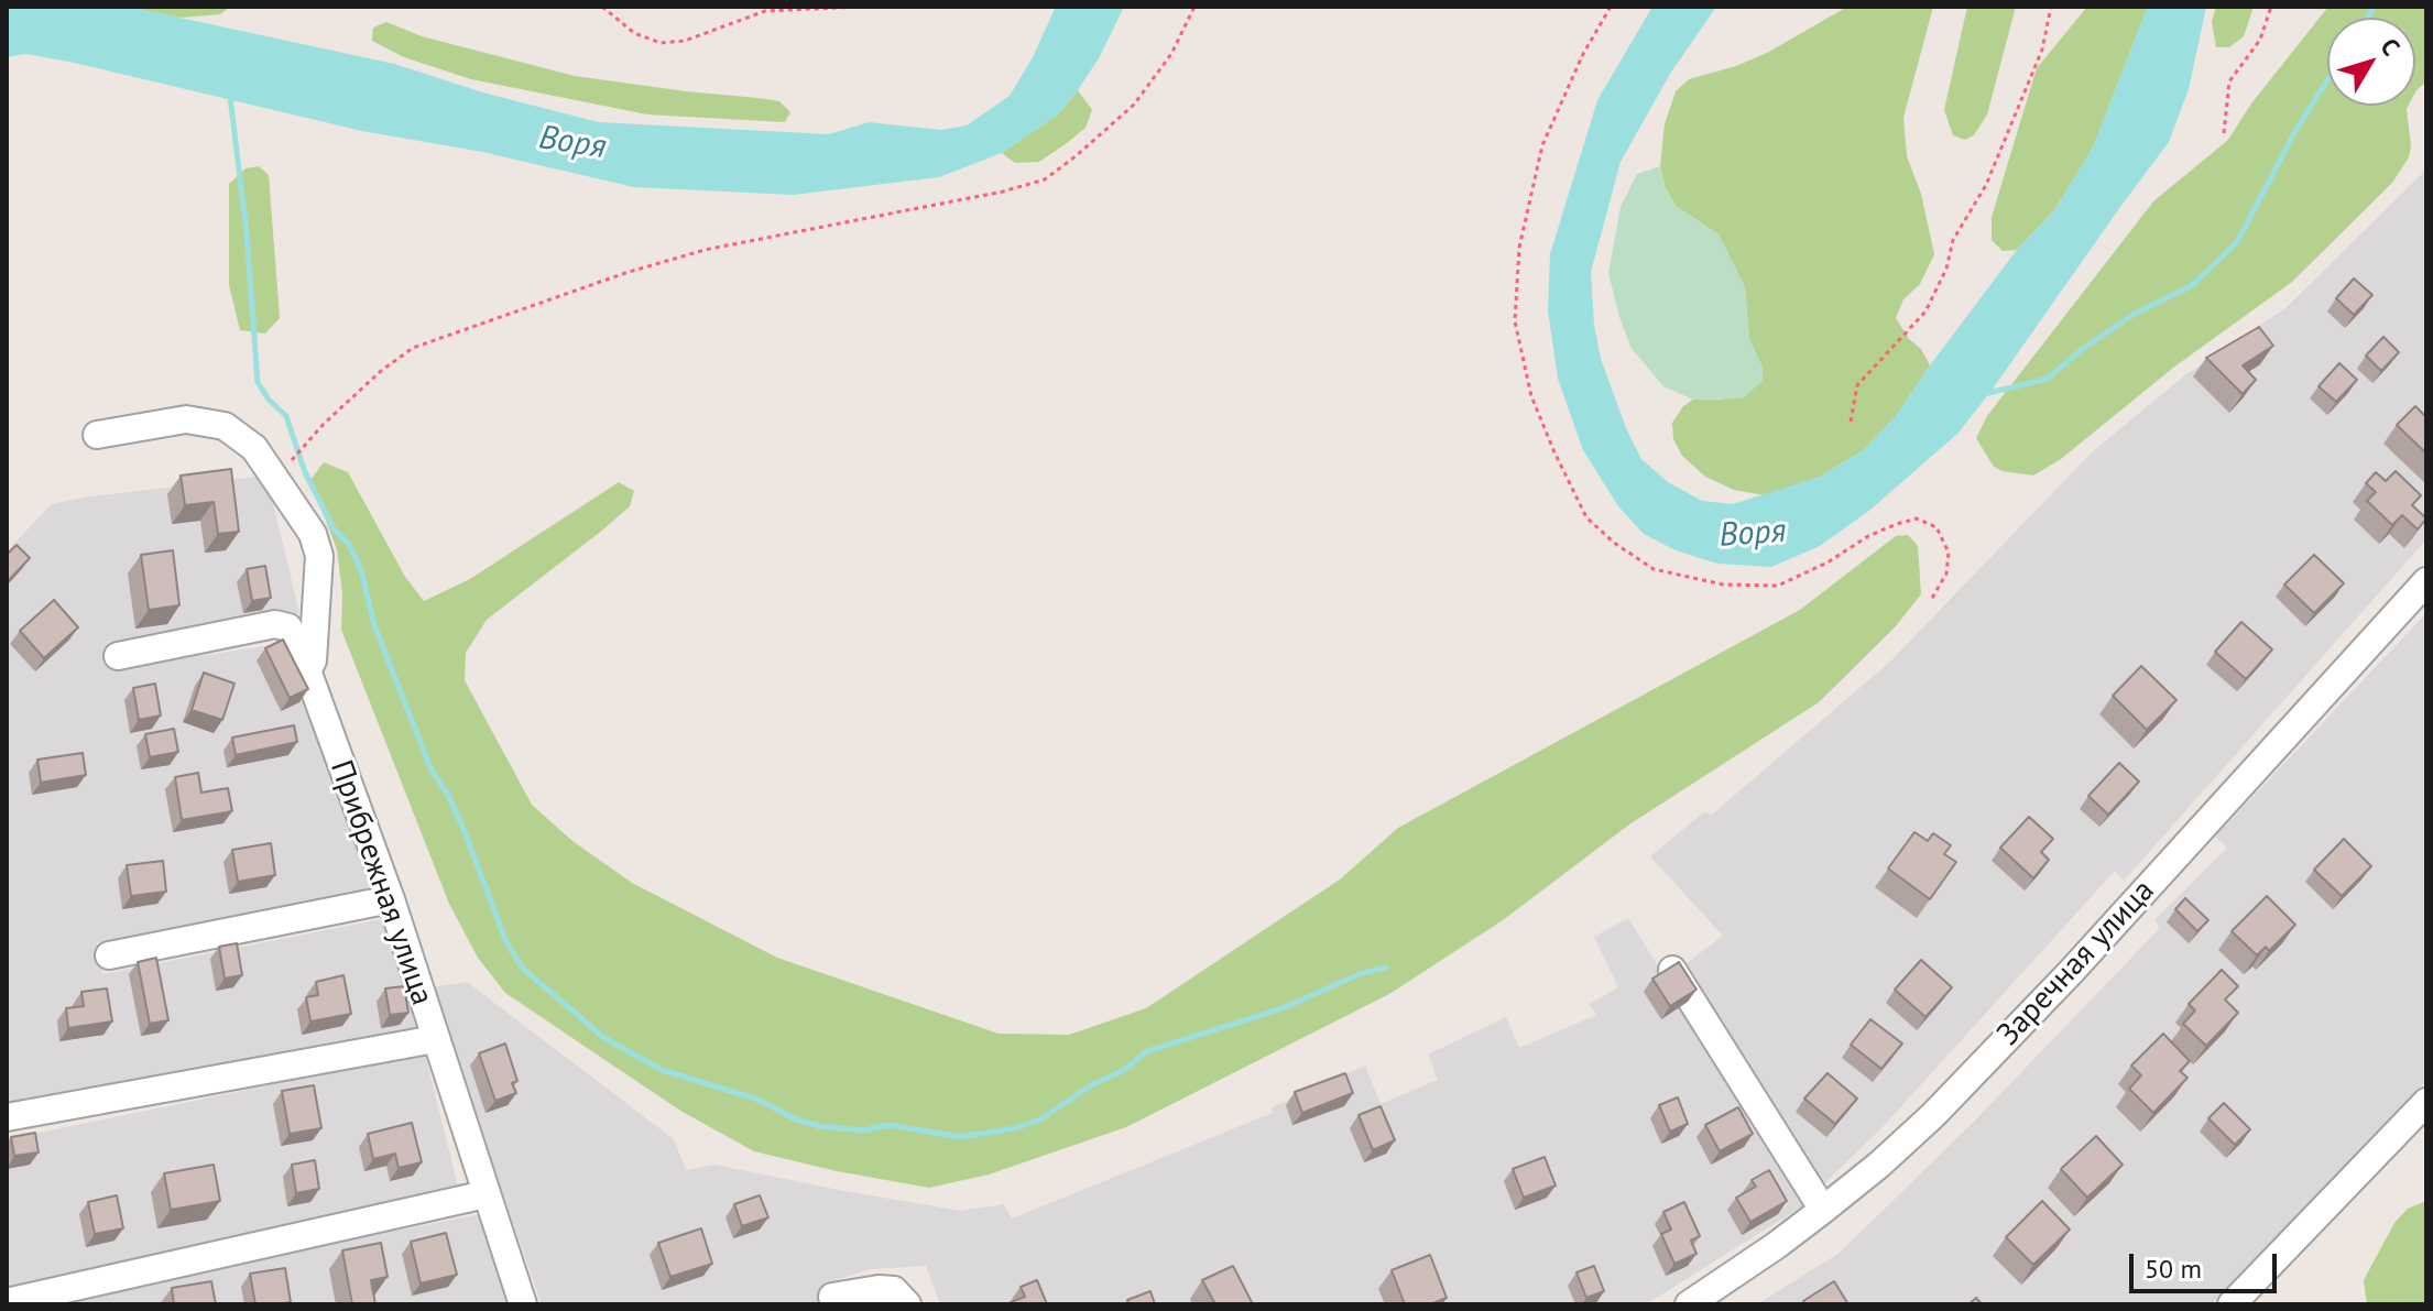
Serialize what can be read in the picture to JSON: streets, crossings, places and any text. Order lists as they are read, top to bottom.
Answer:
{
  "streets": {
    "street": ["Прибрежная улица", "Заречная улица"]
  },
  "water": ["Воря"],
  "scale_bar": "50 m",
  "north": "top right"
}
